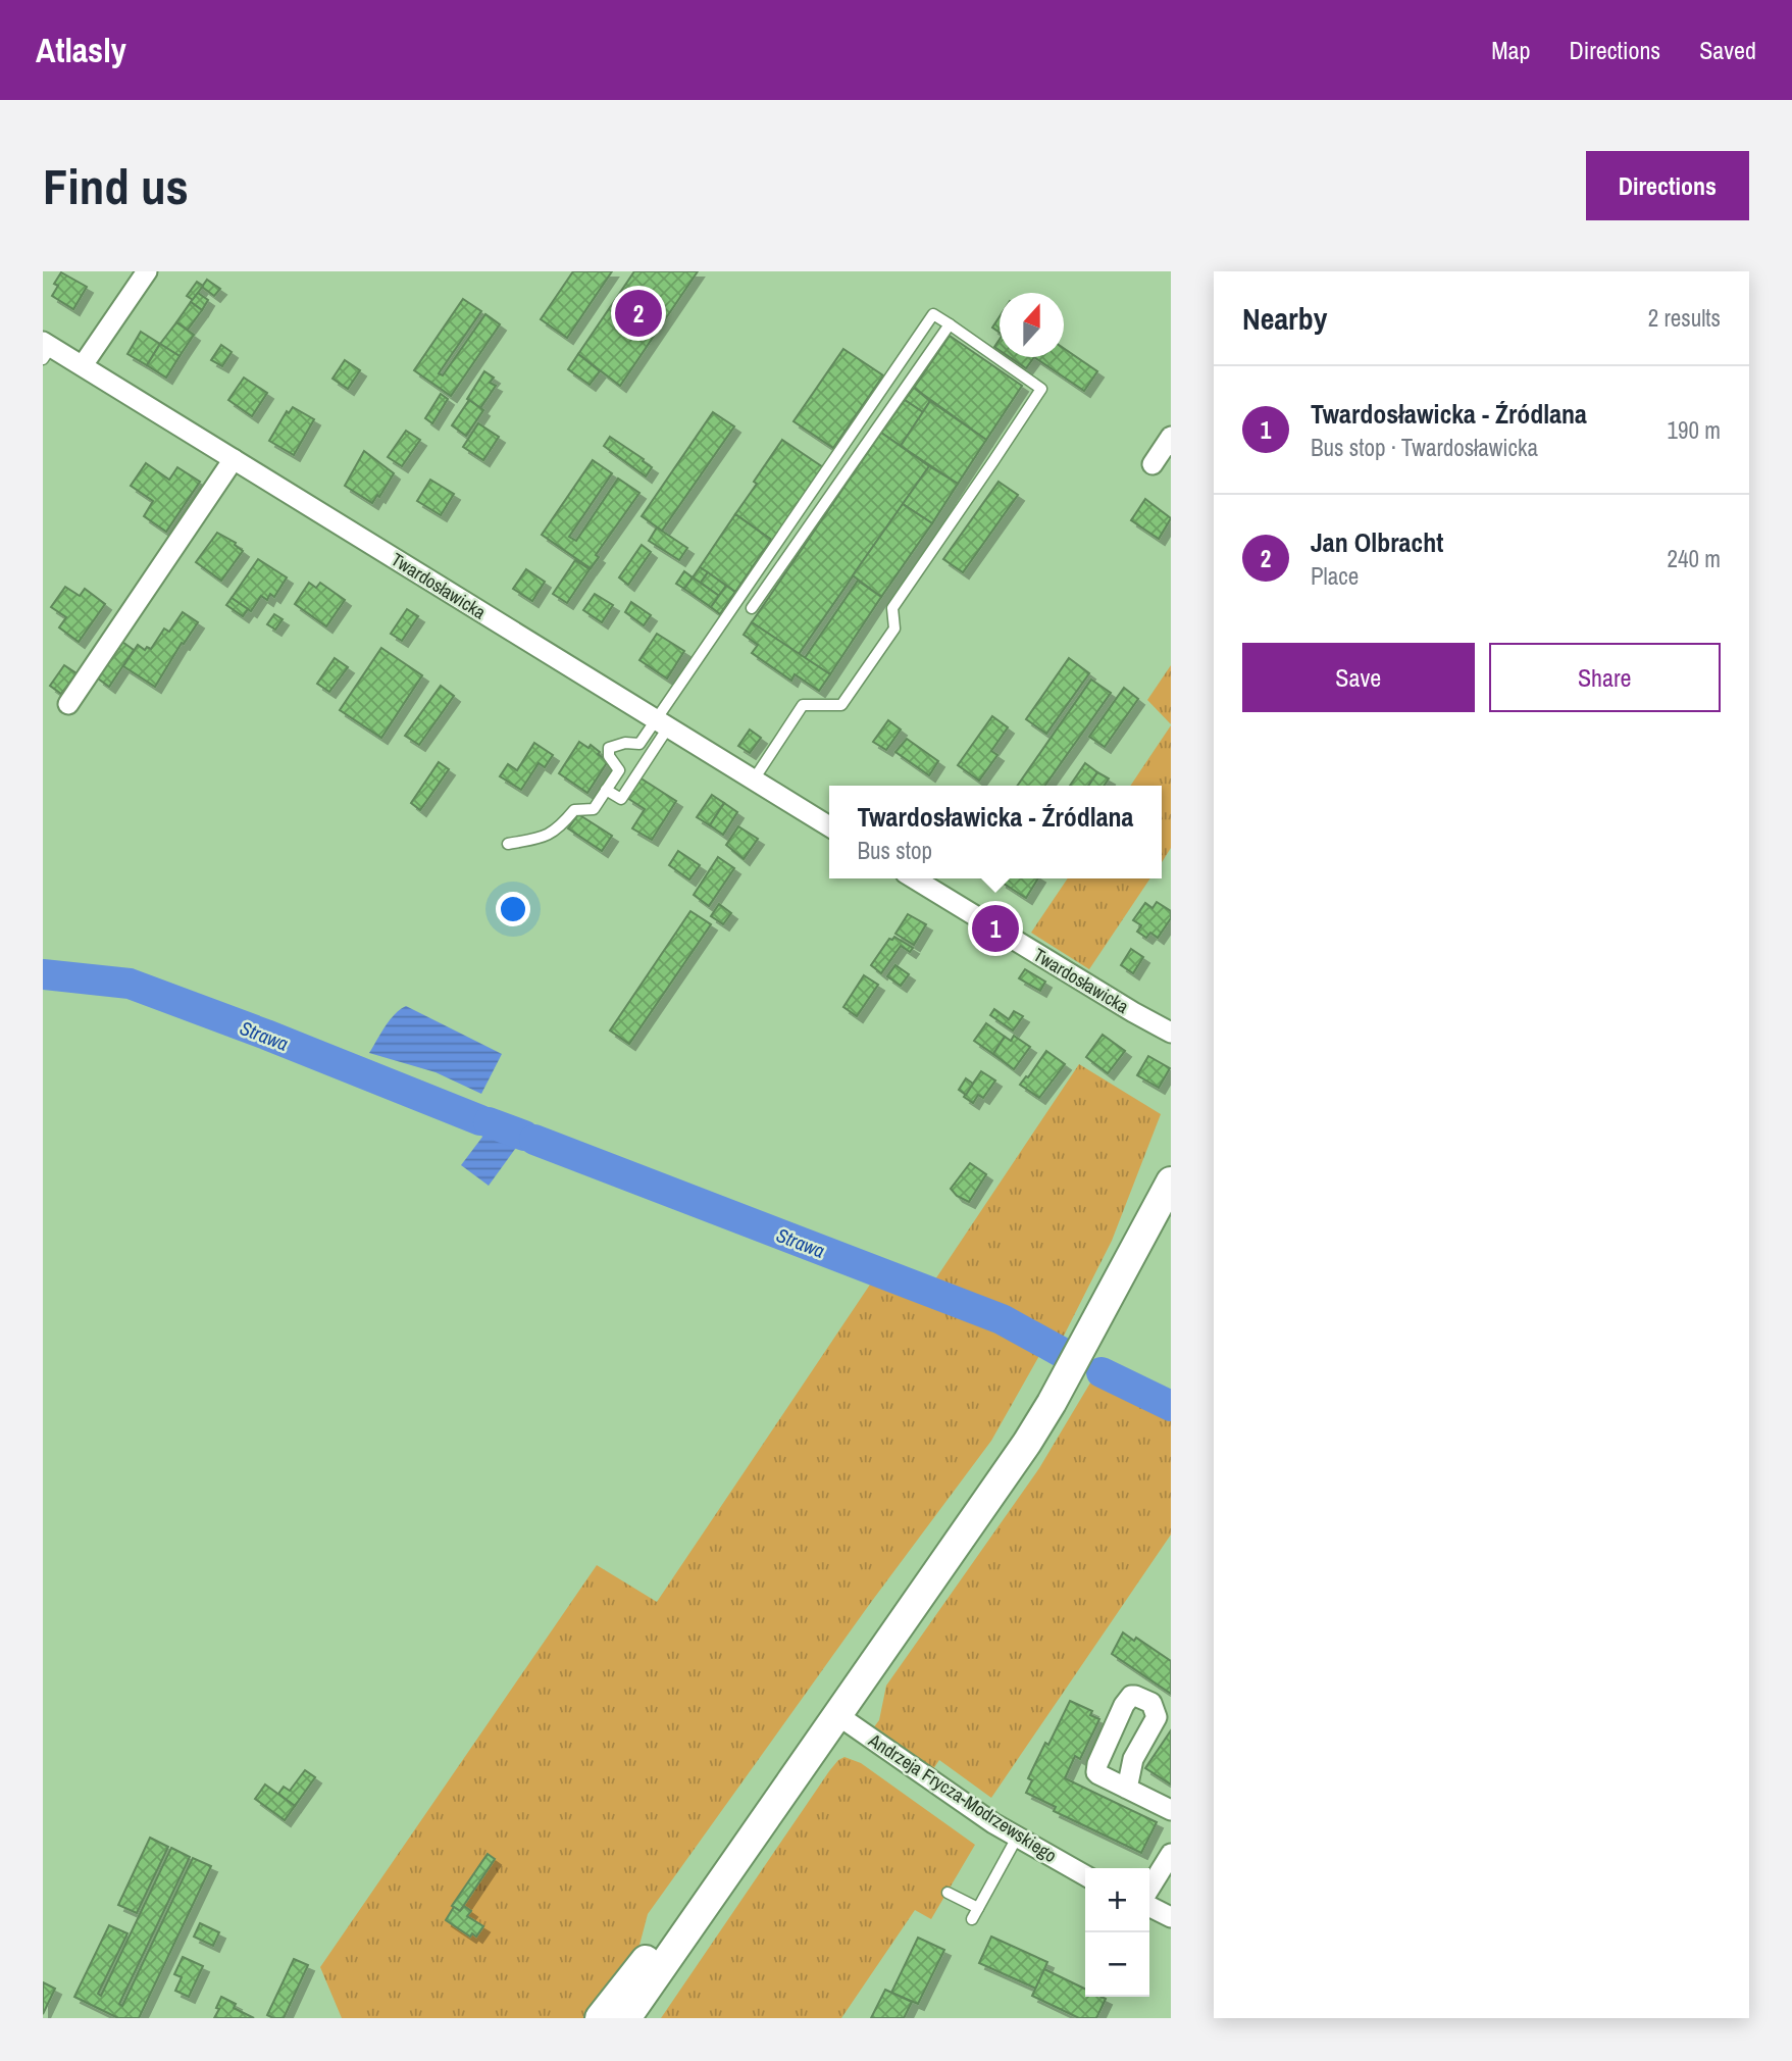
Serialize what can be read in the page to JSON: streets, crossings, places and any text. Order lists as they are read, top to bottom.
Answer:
{
  "streets": {
    "street": ["Twardosławicka", "Andrzeja Frycza-Modrzewskiego"]
  },
  "water": ["Strawa"],
  "north": "top",
  "page": {
    "header": "Atlasly",
    "nav": ["Map", "Directions", "Saved"],
    "buttons": [
      "Directions",
      ["Save", "Share"]
    ],
    "title": "Find us",
    "heading": ["Nearby", "2 results"],
    "pins": ["2", "1"],
    "list": [
      {
        "mark": "1",
        "name": "Twardosławicka - Źródlana",
        "note": "Bus stop · Twardosławicka",
        "value": "190 m"
      },
      {
        "mark": "2",
        "name": "Jan Olbracht",
        "note": "Place",
        "value": "240 m"
      }
    ],
    "popup": ["Twardosławicka - Źródlana", "Bus stop"],
    "map_buttons": ["+", "−"]
  }
}
